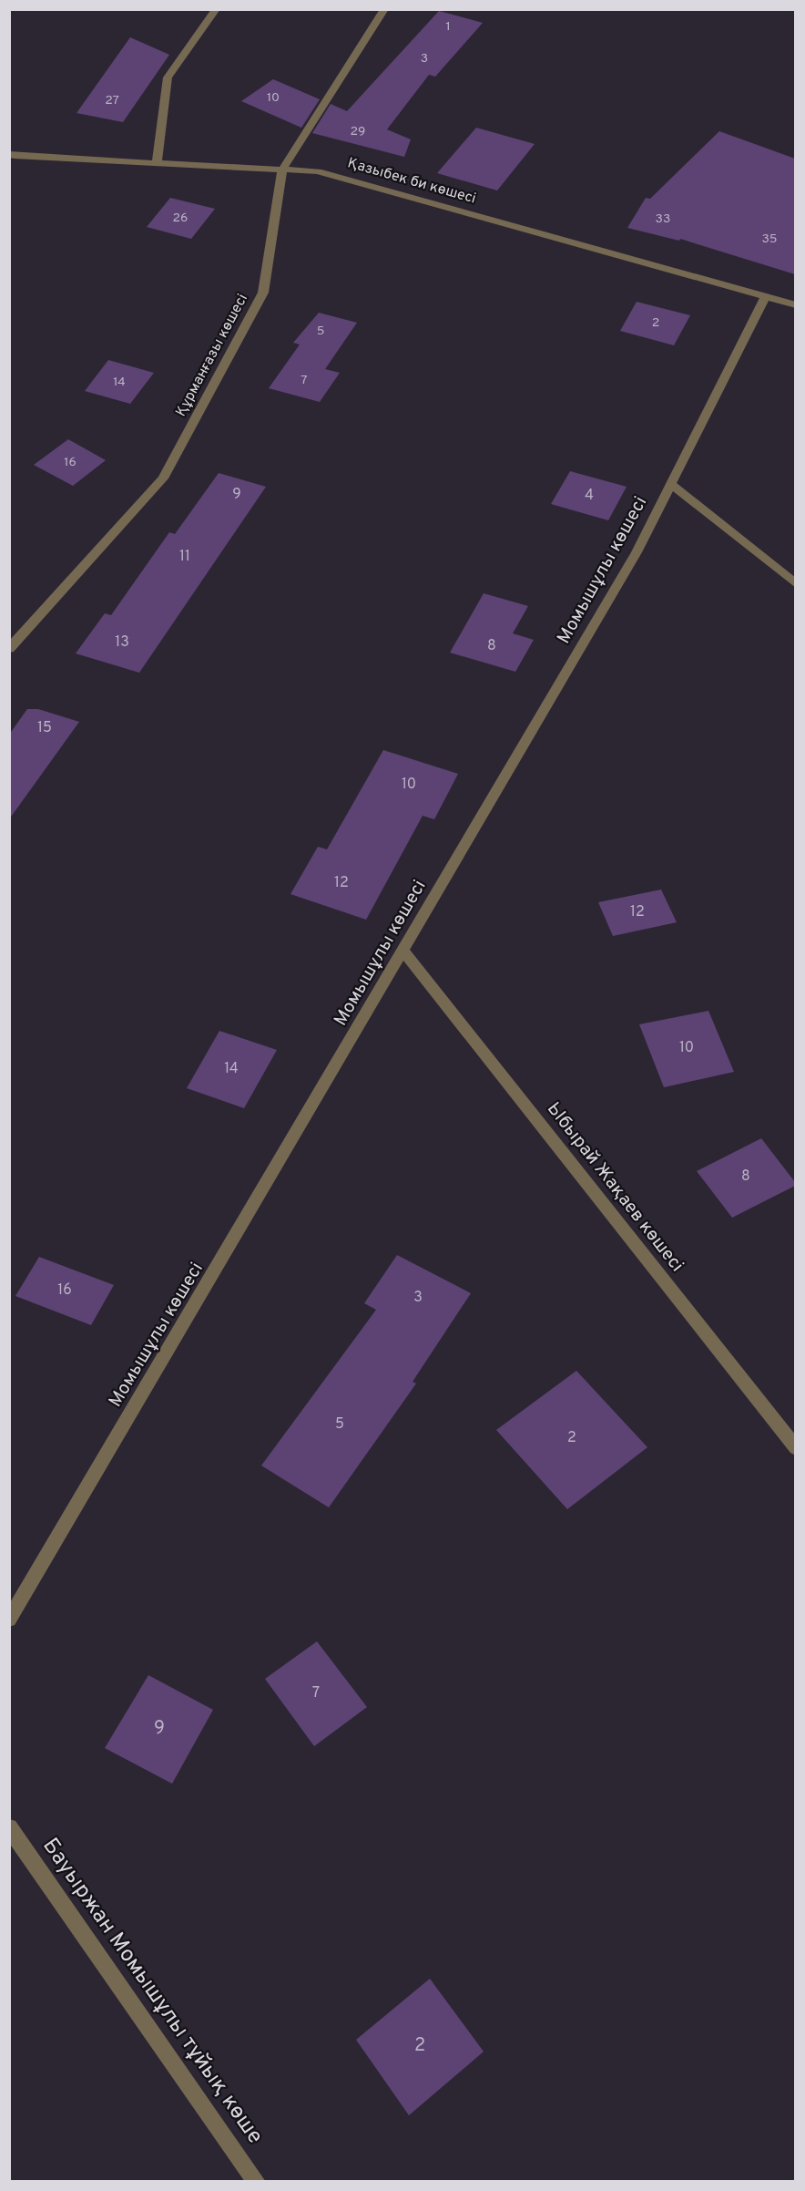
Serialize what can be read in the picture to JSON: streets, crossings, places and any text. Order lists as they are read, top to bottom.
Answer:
{
  "streets": {
    "street": [
      "Қазыбек би көшесі",
      "Құрманғазы көшесі",
      "Момышұлы көшесі",
      "Ыбырай Жақаев көшесі",
      "Бауыржан Момышұлы тұйық көше"
    ]
  },
  "crossings": [
    ["Қазыбек би көшесі", "Құрманғазы көшесі"],
    ["Қазыбек би көшесі", "Момышұлы көшесі"],
    ["Момышұлы көшесі", "Ыбырай Жақаев көшесі"]
  ],
  "house_numbers": [
    "1",
    "3",
    "10",
    "27",
    "29",
    "26",
    "33",
    "35",
    "2",
    "5",
    "7",
    "14",
    "16",
    "9",
    "4",
    "11",
    "13",
    "8",
    "15",
    "10",
    "12",
    "12",
    "10",
    "14",
    "8",
    "16",
    "3",
    "5",
    "2",
    "7",
    "9",
    "2"
  ]
}
